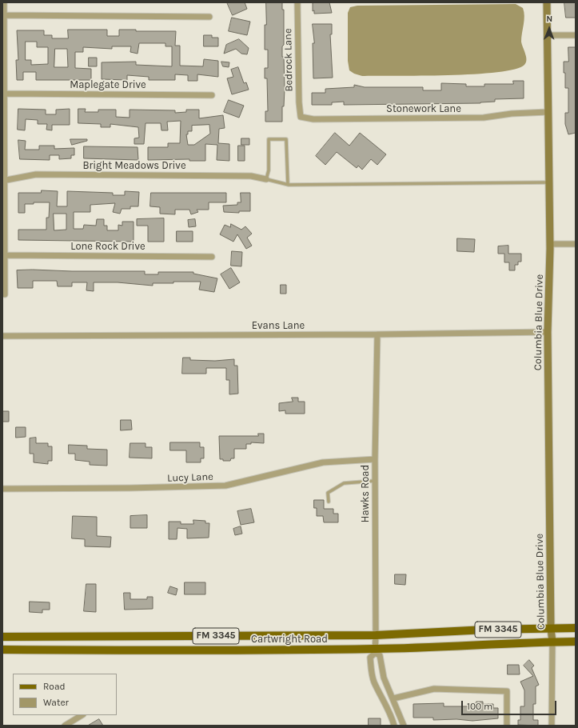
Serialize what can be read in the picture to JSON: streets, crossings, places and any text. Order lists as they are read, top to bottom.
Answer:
{
  "streets": {
    "main road": ["FM 3345", "Cartwright Road"],
    "street": [
      "Bedrock Lane",
      "Maplegate Drive",
      "Stonework Lane",
      "Bright Meadows Drive",
      "Lone Rock Drive",
      "Columbia Blue Drive",
      "Evans Lane",
      "Lucy Lane",
      "Hawks Road"
    ]
  },
  "crossings": [
    ["Bedrock Lane", "Stonework Lane"],
    ["Stonework Lane", "Columbia Blue Drive"],
    ["Columbia Blue Drive", "Evans Lane"],
    ["Columbia Blue Drive", "Cartwright Road"],
    ["Evans Lane", "Hawks Road"],
    ["Lucy Lane", "Hawks Road"],
    ["Hawks Road", "Cartwright Road"]
  ],
  "legend": ["Road", "Water"],
  "scale_bar": "100 m",
  "north": "top"
}
